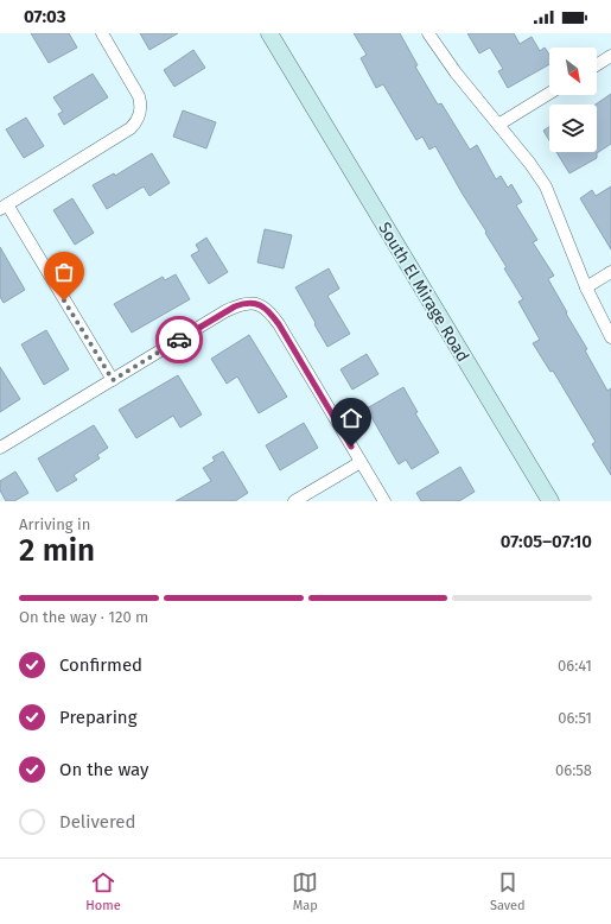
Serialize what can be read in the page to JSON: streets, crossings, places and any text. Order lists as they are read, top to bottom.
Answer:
{
  "streets": {
    "main road": ["South El Mirage Road"]
  },
  "north": "bottom right",
  "page": {
    "status": "07:03",
    "heading": ["2 min", "Arriving in", "07:05–07:10"],
    "bar": "On the way · 120 m",
    "list": [
      ["Confirmed", "06:41"],
      ["Preparing", "06:51"],
      ["On the way", "06:58"],
      "Delivered"
    ],
    "tabs": ["Home", "Map", "Saved"]
  }
}
